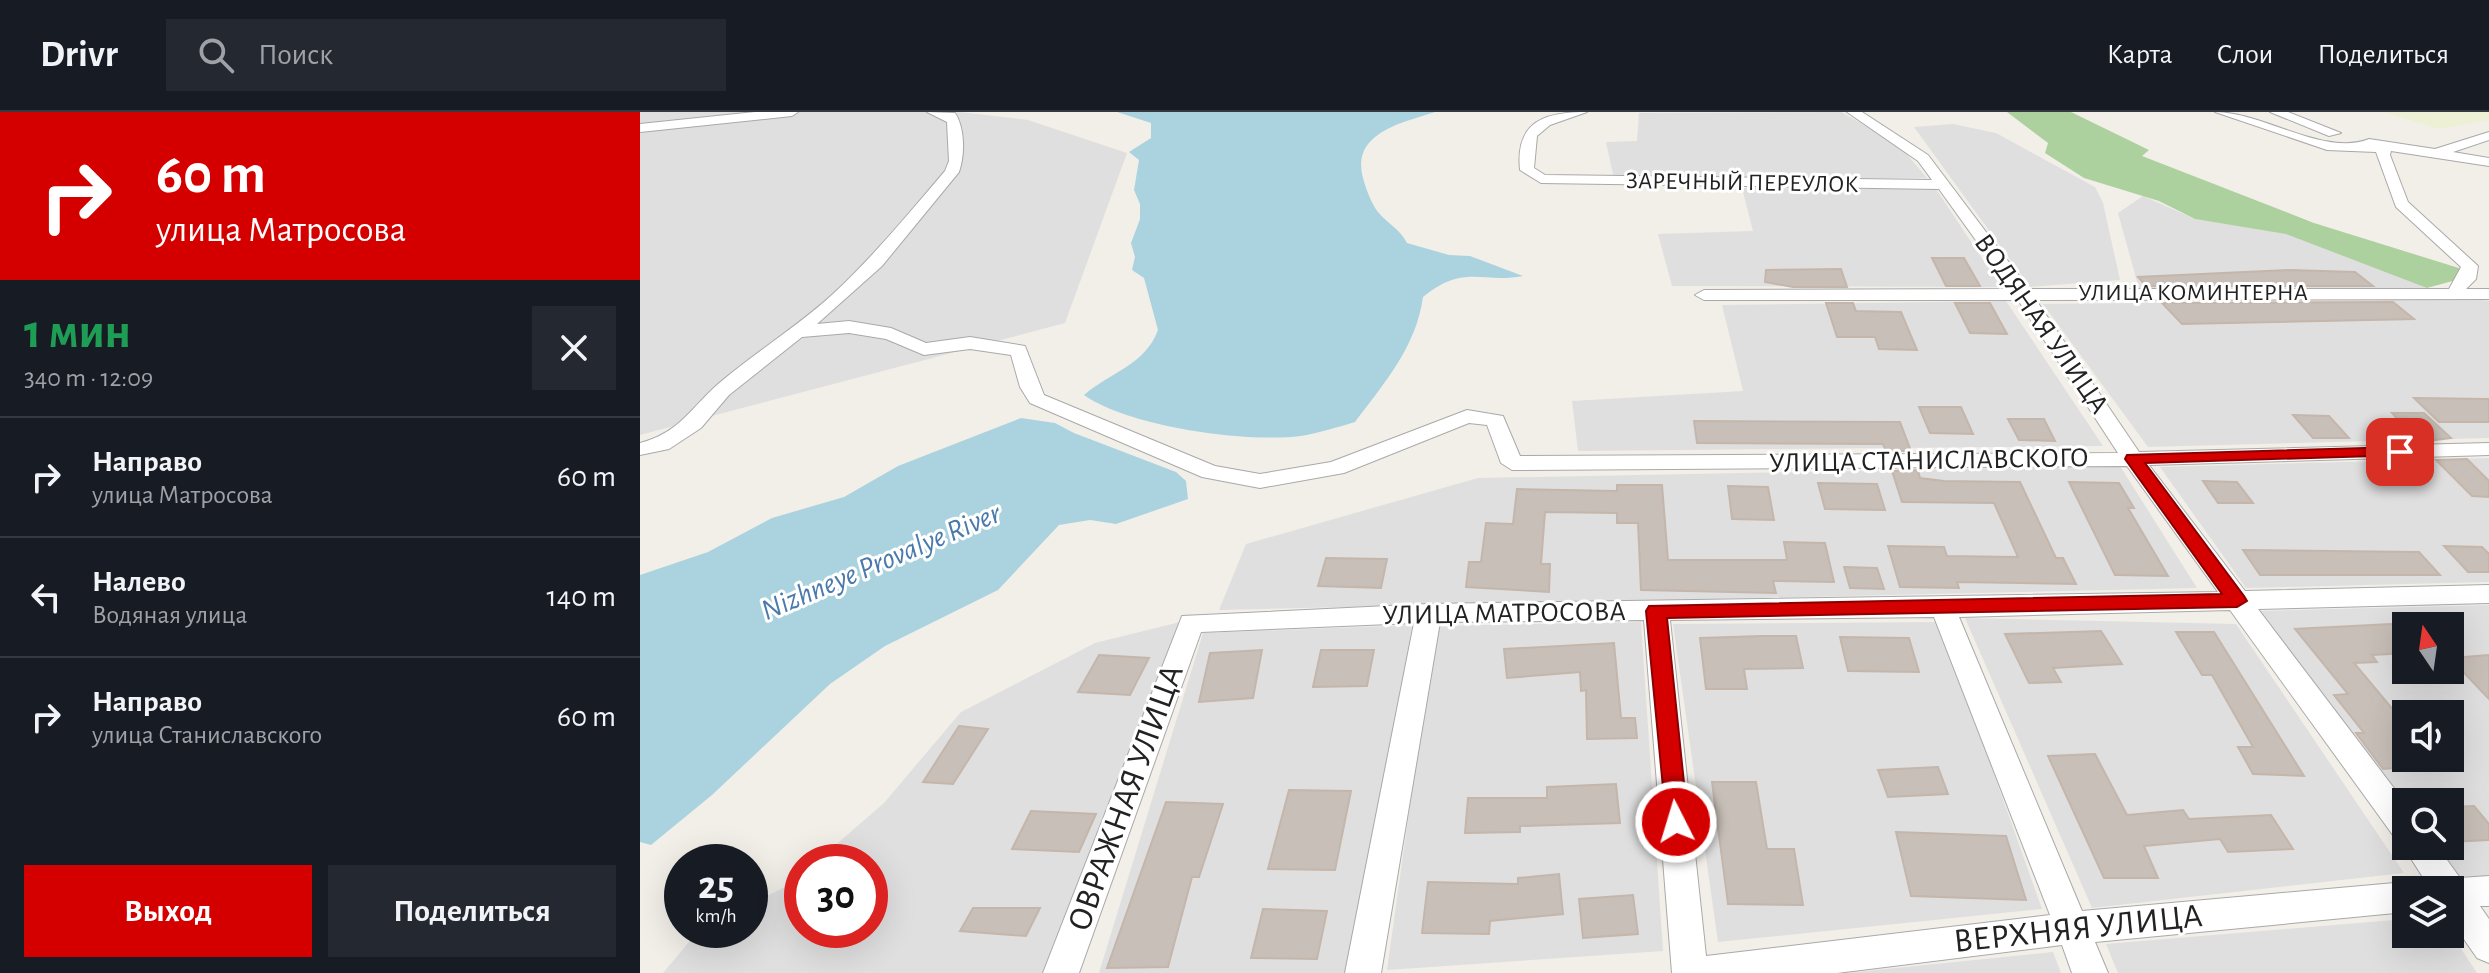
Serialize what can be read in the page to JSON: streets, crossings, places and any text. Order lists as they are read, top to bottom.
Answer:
{
  "streets": {
    "street": [
      "ЗАРЕЧНЫЙ ПЕРЕУЛОК",
      "УЛИЦА КОМИНТЕРНА",
      "ВОДЯНАЯ УЛИЦА",
      "УЛИЦА СТАНИСЛАВСКОГО",
      "УЛИЦА МАТРОСОВА",
      "ОВРАЖНАЯ УЛИЦА",
      "ВЕРХНЯЯ УЛИЦА"
    ]
  },
  "crossings": [
    ["ЗАРЕЧНЫЙ ПЕРЕУЛОК", "ВОДЯНАЯ УЛИЦА"],
    ["УЛИЦА КОМИНТЕРНА", "ВОДЯНАЯ УЛИЦА"],
    ["ВОДЯНАЯ УЛИЦА", "УЛИЦА СТАНИСЛАВСКОГО"],
    ["ВОДЯНАЯ УЛИЦА", "УЛИЦА МАТРОСОВА"],
    ["УЛИЦА МАТРОСОВА", "ОВРАЖНАЯ УЛИЦА"]
  ],
  "water": ["Nizhneye Provalye River"],
  "north": "top",
  "page": {
    "header": "Drivr",
    "search": "Поиск",
    "nav": ["Карта", "Слои", "Поделиться"],
    "turn": ["60 m", "улица Матросова"],
    "heading": ["1 мин", "340 m · 12:09"],
    "list": [
      {
        "name": "Направо",
        "note": "улица Матросова",
        "value": "60 m"
      },
      {
        "name": "Налево",
        "note": "Водяная улица",
        "value": "140 m"
      },
      {
        "name": "Направо",
        "note": "улица Станиславского",
        "value": "60 m"
      }
    ],
    "speed": "25 km/h",
    "limit": "30",
    "buttons": ["Выход", "Поделиться"]
  }
}
